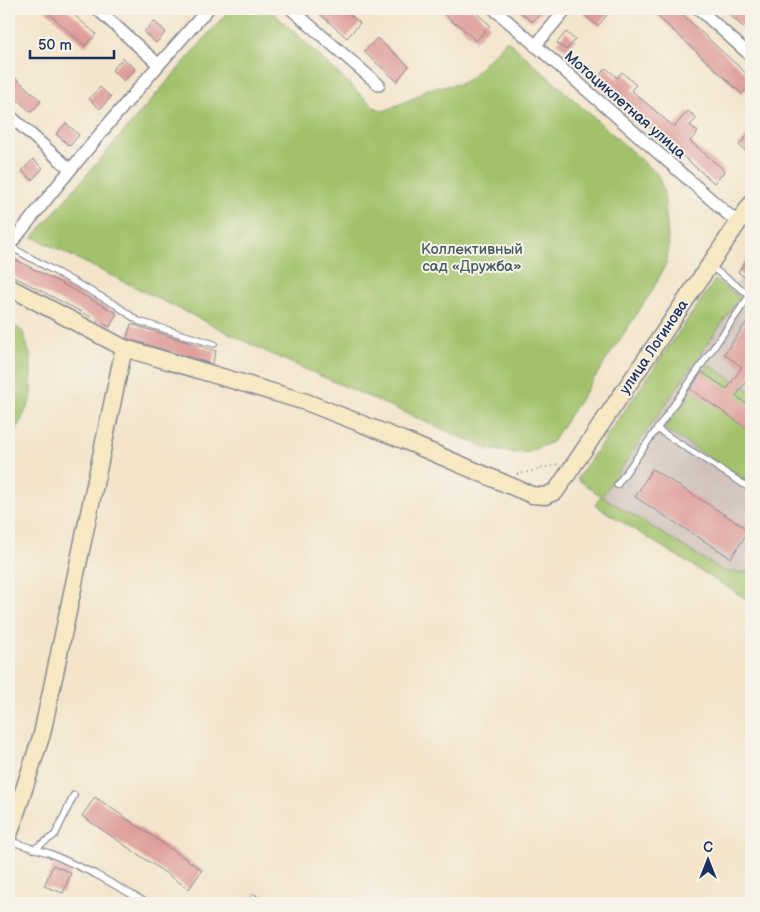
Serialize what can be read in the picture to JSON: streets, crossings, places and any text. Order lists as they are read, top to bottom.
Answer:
{
  "streets": {
    "street": ["Мотоциклетная улица", "улица Логинова"]
  },
  "crossings": [
    ["Мотоциклетная улица", "улица Логинова"]
  ],
  "parks": ["Коллективный сад «Дружба»"],
  "scale_bar": "50 m",
  "north": "top"
}
